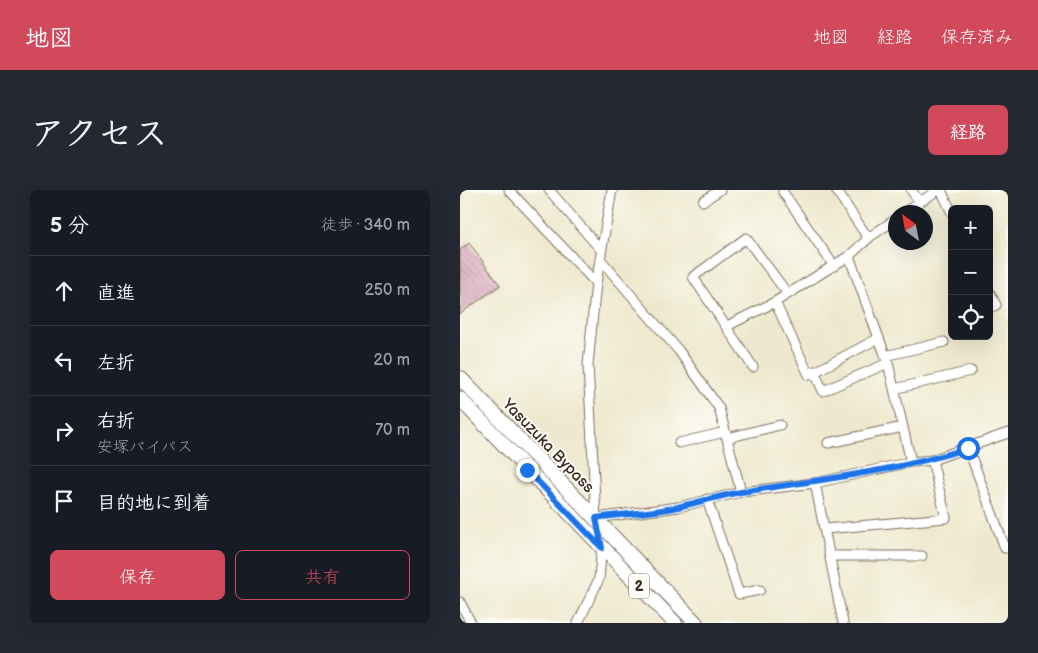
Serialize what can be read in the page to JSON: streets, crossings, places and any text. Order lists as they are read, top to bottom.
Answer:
{
  "streets": {
    "main road": ["Yasuzuka Bypass", "2"]
  },
  "north": "top left",
  "page": {
    "header": "地図",
    "nav": ["地図", "経路", "保存済み"],
    "title": "アクセス",
    "buttons": [
      "経路",
      ["保存", "共有"]
    ],
    "heading": ["5 分", "徒歩 · 340 m"],
    "map_buttons": ["+", "−"],
    "list": [
      ["直進", "250 m"],
      ["左折", "20 m"],
      ["右折", "安塚バイパス", "70 m"],
      "目的地に到着"
    ]
  }
}
